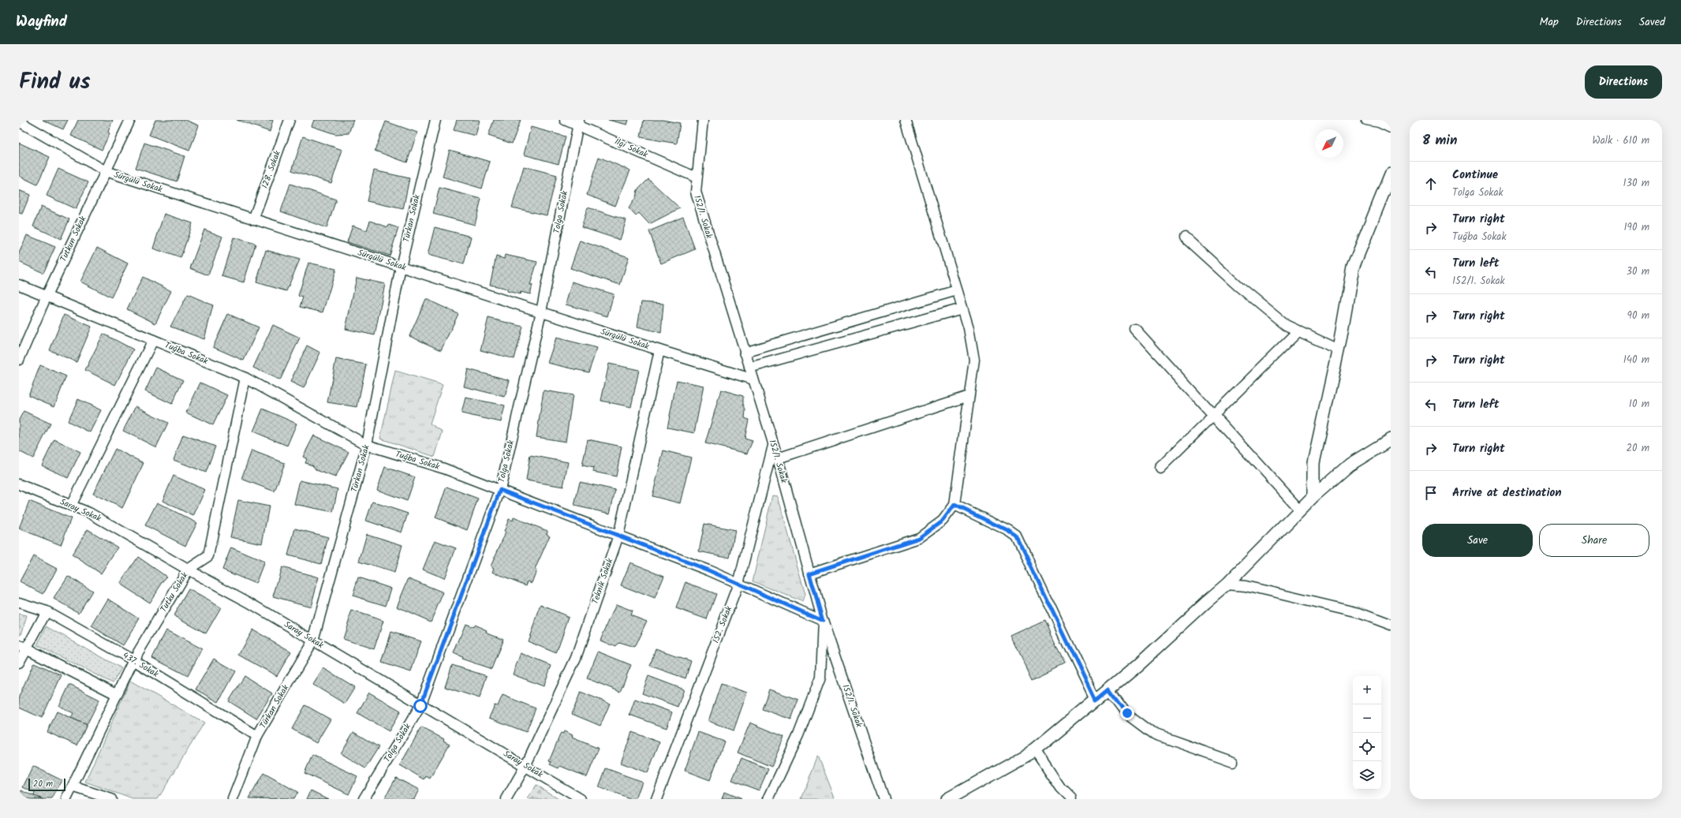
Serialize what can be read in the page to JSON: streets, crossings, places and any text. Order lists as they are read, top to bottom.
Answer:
{
  "streets": {
    "street": [
      "İlgi Sokak",
      "128. Sokak",
      "Sürgülü Sokak",
      "Tolga Sokak",
      "152/1. Sokak",
      "Türkan Sokak",
      "Tutkun Sokak",
      "Tuğba Sokak",
      "Saray Sokak",
      "Teknik Sokak",
      "Tutku Sokak",
      "152. Sokak",
      "437. Sokak"
    ]
  },
  "crossings": [
    ["İlgi Sokak", "Tolga Sokak"],
    ["İlgi Sokak", "152/1. Sokak"],
    ["128. Sokak", "Sürgülü Sokak"],
    ["Sürgülü Sokak", "Tolga Sokak"],
    ["Sürgülü Sokak", "152/1. Sokak"],
    ["Sürgülü Sokak", "Türkan Sokak"],
    ["Sürgülü Sokak", "Tutkun Sokak"],
    ["Sürgülü Sokak", "Teknik Sokak"],
    ["Tolga Sokak", "Tuğba Sokak"],
    ["Tolga Sokak", "Saray Sokak"],
    ["152/1. Sokak", "Tuğba Sokak"],
    ["152/1. Sokak", "152. Sokak"],
    ["Türkan Sokak", "Tuğba Sokak"],
    ["Türkan Sokak", "Saray Sokak"],
    ["Türkan Sokak", "437. Sokak"],
    ["Tutkun Sokak", "Tuğba Sokak"],
    ["Tuğba Sokak", "Teknik Sokak"],
    ["Tuğba Sokak", "Tutku Sokak"],
    ["Tuğba Sokak", "152. Sokak"],
    ["Saray Sokak", "Teknik Sokak"],
    ["Saray Sokak", "Tutku Sokak"],
    ["Tutku Sokak", "437. Sokak"]
  ],
  "scale_bar": "20 m",
  "north": "bottom left",
  "page": {
    "header": "Wayfind",
    "nav": ["Map", "Directions", "Saved"],
    "title": "Find us",
    "buttons": [
      "Directions",
      ["Save", "Share"]
    ],
    "heading": ["8 min", "Walk · 610 m"],
    "list": [
      ["Continue", "Tolga Sokak", "130 m"],
      ["Turn right", "Tuğba Sokak", "190 m"],
      ["Turn left", "152/1. Sokak", "30 m"],
      ["Turn right", "90 m"],
      ["Turn right", "140 m"],
      ["Turn left", "10 m"],
      ["Turn right", "20 m"],
      "Arrive at destination"
    ],
    "map_buttons": ["+", "−"],
    "scale": "20 m"
  }
}
